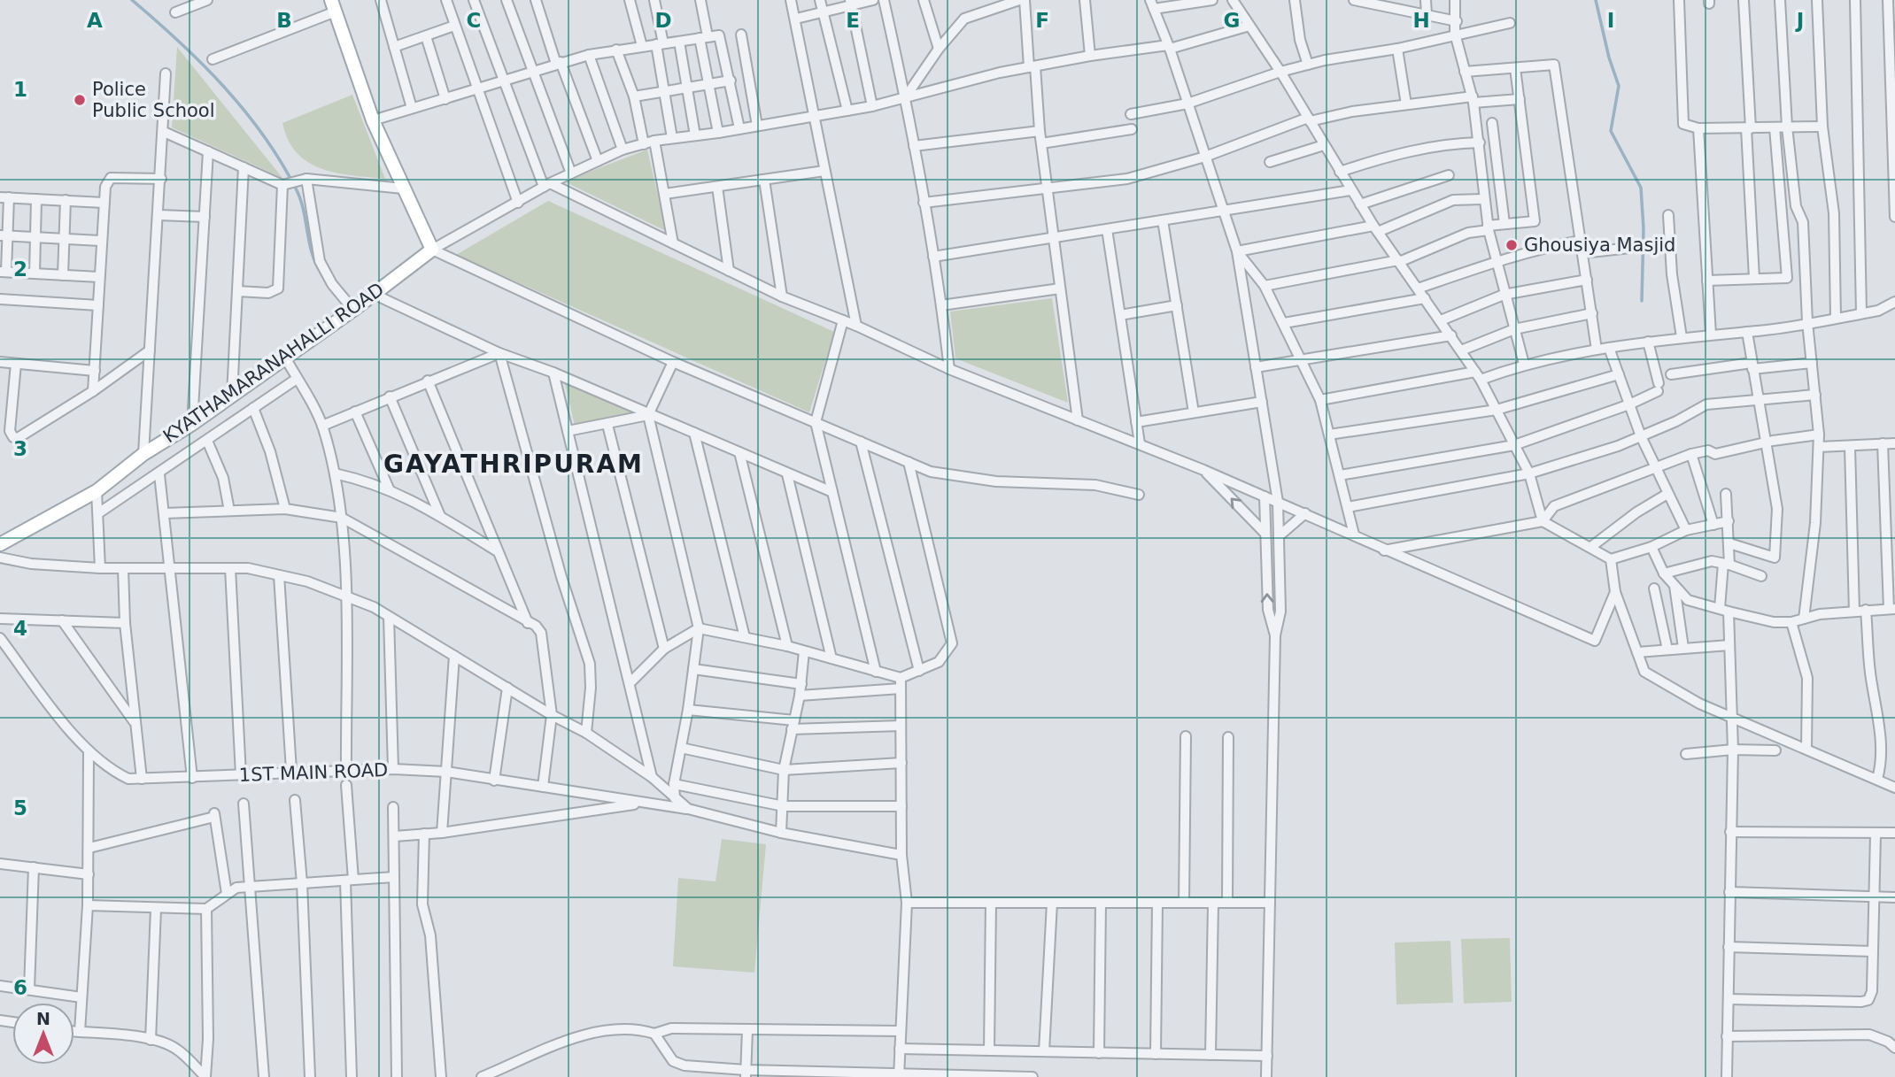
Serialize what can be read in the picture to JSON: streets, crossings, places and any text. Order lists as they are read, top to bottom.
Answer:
{
  "streets": {
    "main road": ["KYATHAMARANAHALLI ROAD"],
    "street": ["1ST MAIN ROAD"]
  },
  "districts": ["GAYATHRIPURAM"],
  "places": ["Police Public School", "Ghousiya Masjid"],
  "north": "top",
  "grid": {
    "columns": [
      "A",
      "B",
      "C",
      "D",
      "E",
      "F",
      "G",
      "H",
      "I",
      "J"
    ],
    "rows": [
      "1",
      "2",
      "3",
      "4",
      "5",
      "6"
    ]
  }
}
